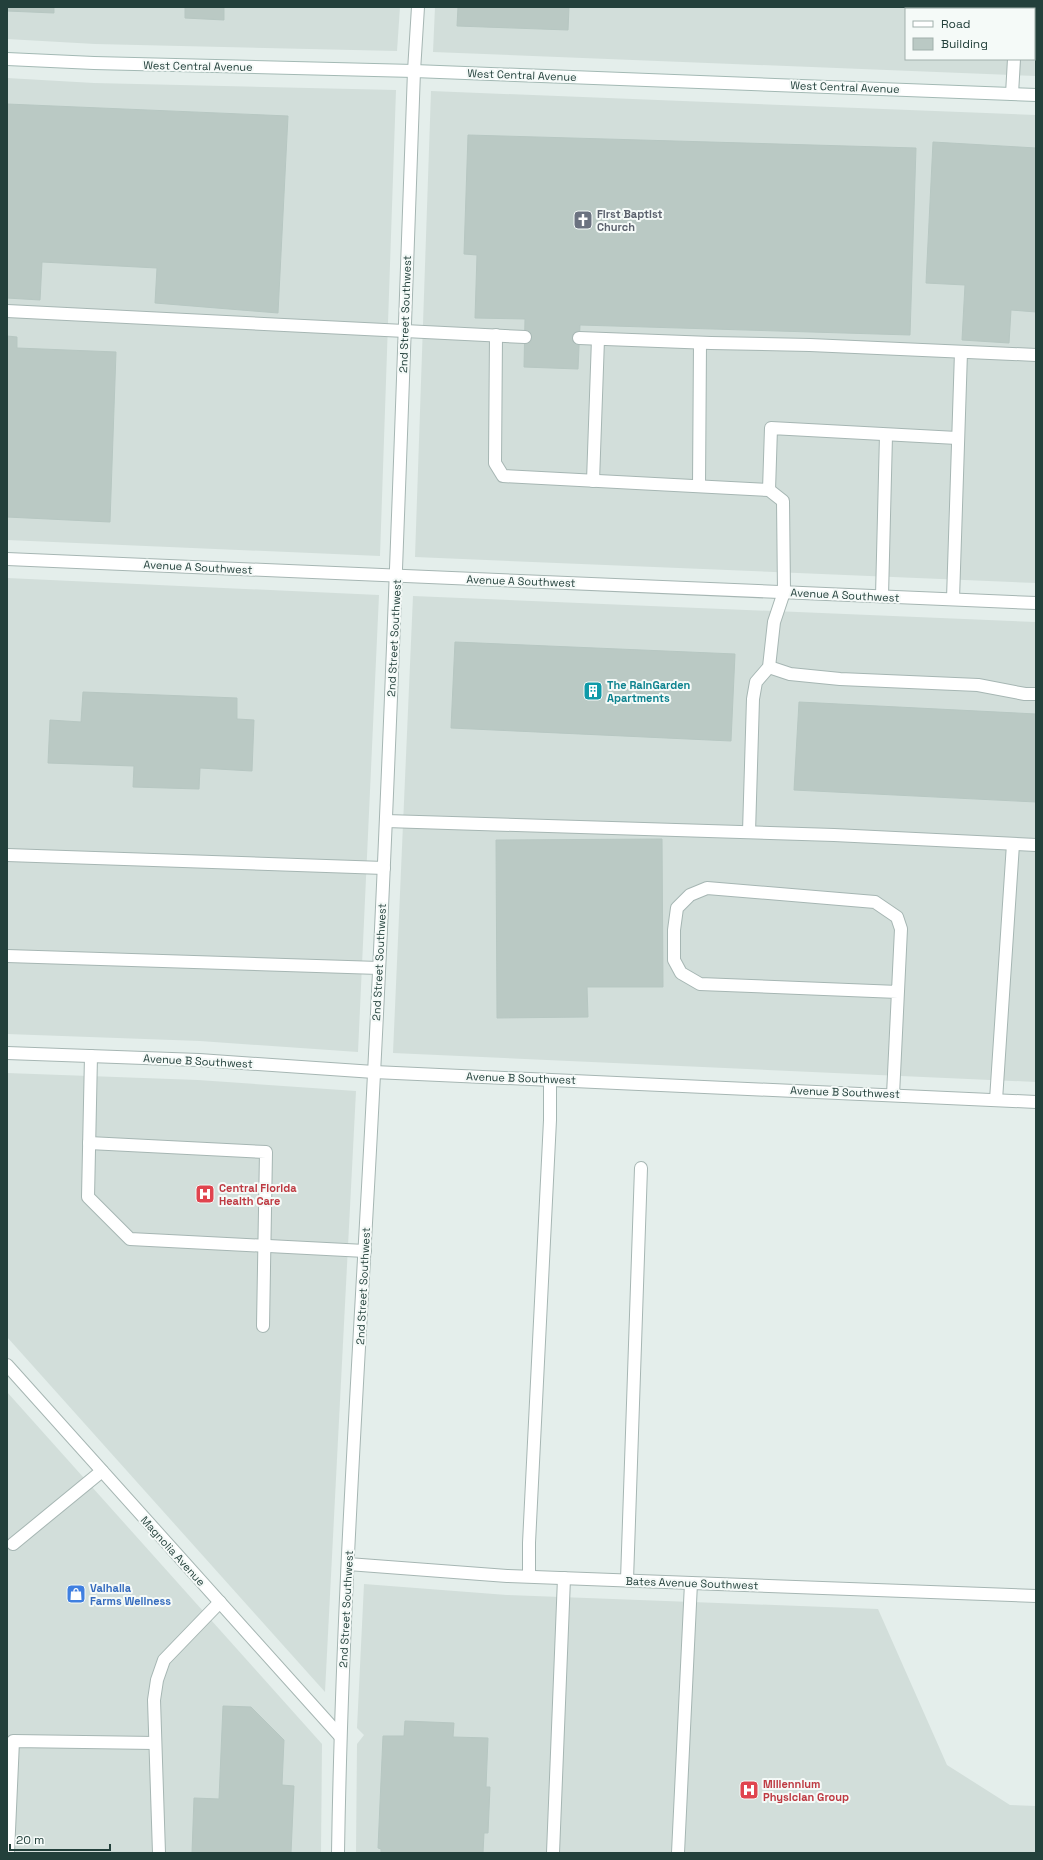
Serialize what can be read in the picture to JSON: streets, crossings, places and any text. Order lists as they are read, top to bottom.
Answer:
{
  "streets": {
    "street": [
      "West Central Avenue",
      "2nd Street Southwest",
      "Avenue A Southwest",
      "Avenue B Southwest",
      "Magnolia Avenue",
      "Bates Avenue Southwest"
    ]
  },
  "crossings": [
    ["West Central Avenue", "2nd Street Southwest"],
    ["2nd Street Southwest", "Avenue A Southwest"],
    ["2nd Street Southwest", "Avenue B Southwest"],
    ["2nd Street Southwest", "Magnolia Avenue"],
    ["2nd Street Southwest", "Bates Avenue Southwest"]
  ],
  "places": {
    "church": ["First Baptist Church"],
    "building": ["The RainGarden Apartments"],
    "hospital": ["Central Florida Health Care", "Millennium Physician Group"],
    "shop": ["Valhalla Farms Wellness"]
  },
  "legend": ["Road", "Building"],
  "scale_bar": "20 m"
}
